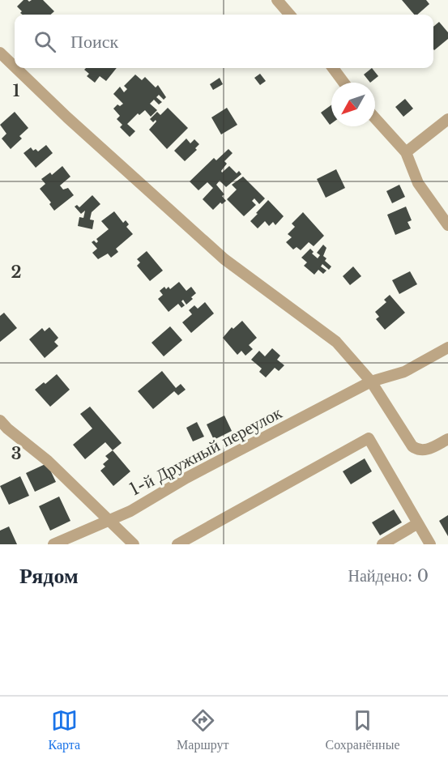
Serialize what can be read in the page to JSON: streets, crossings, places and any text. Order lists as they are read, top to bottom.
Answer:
{
  "streets": {
    "street": ["1-й Дружный переулок"]
  },
  "north": "bottom left",
  "page": {
    "search": "Поиск",
    "heading": ["Рядом", "Найдено: 0"],
    "nav": ["Карта", "Маршрут", "Сохранённые"]
  },
  "grid": {
    "rows": ["1", "2", "3"]
  }
}
